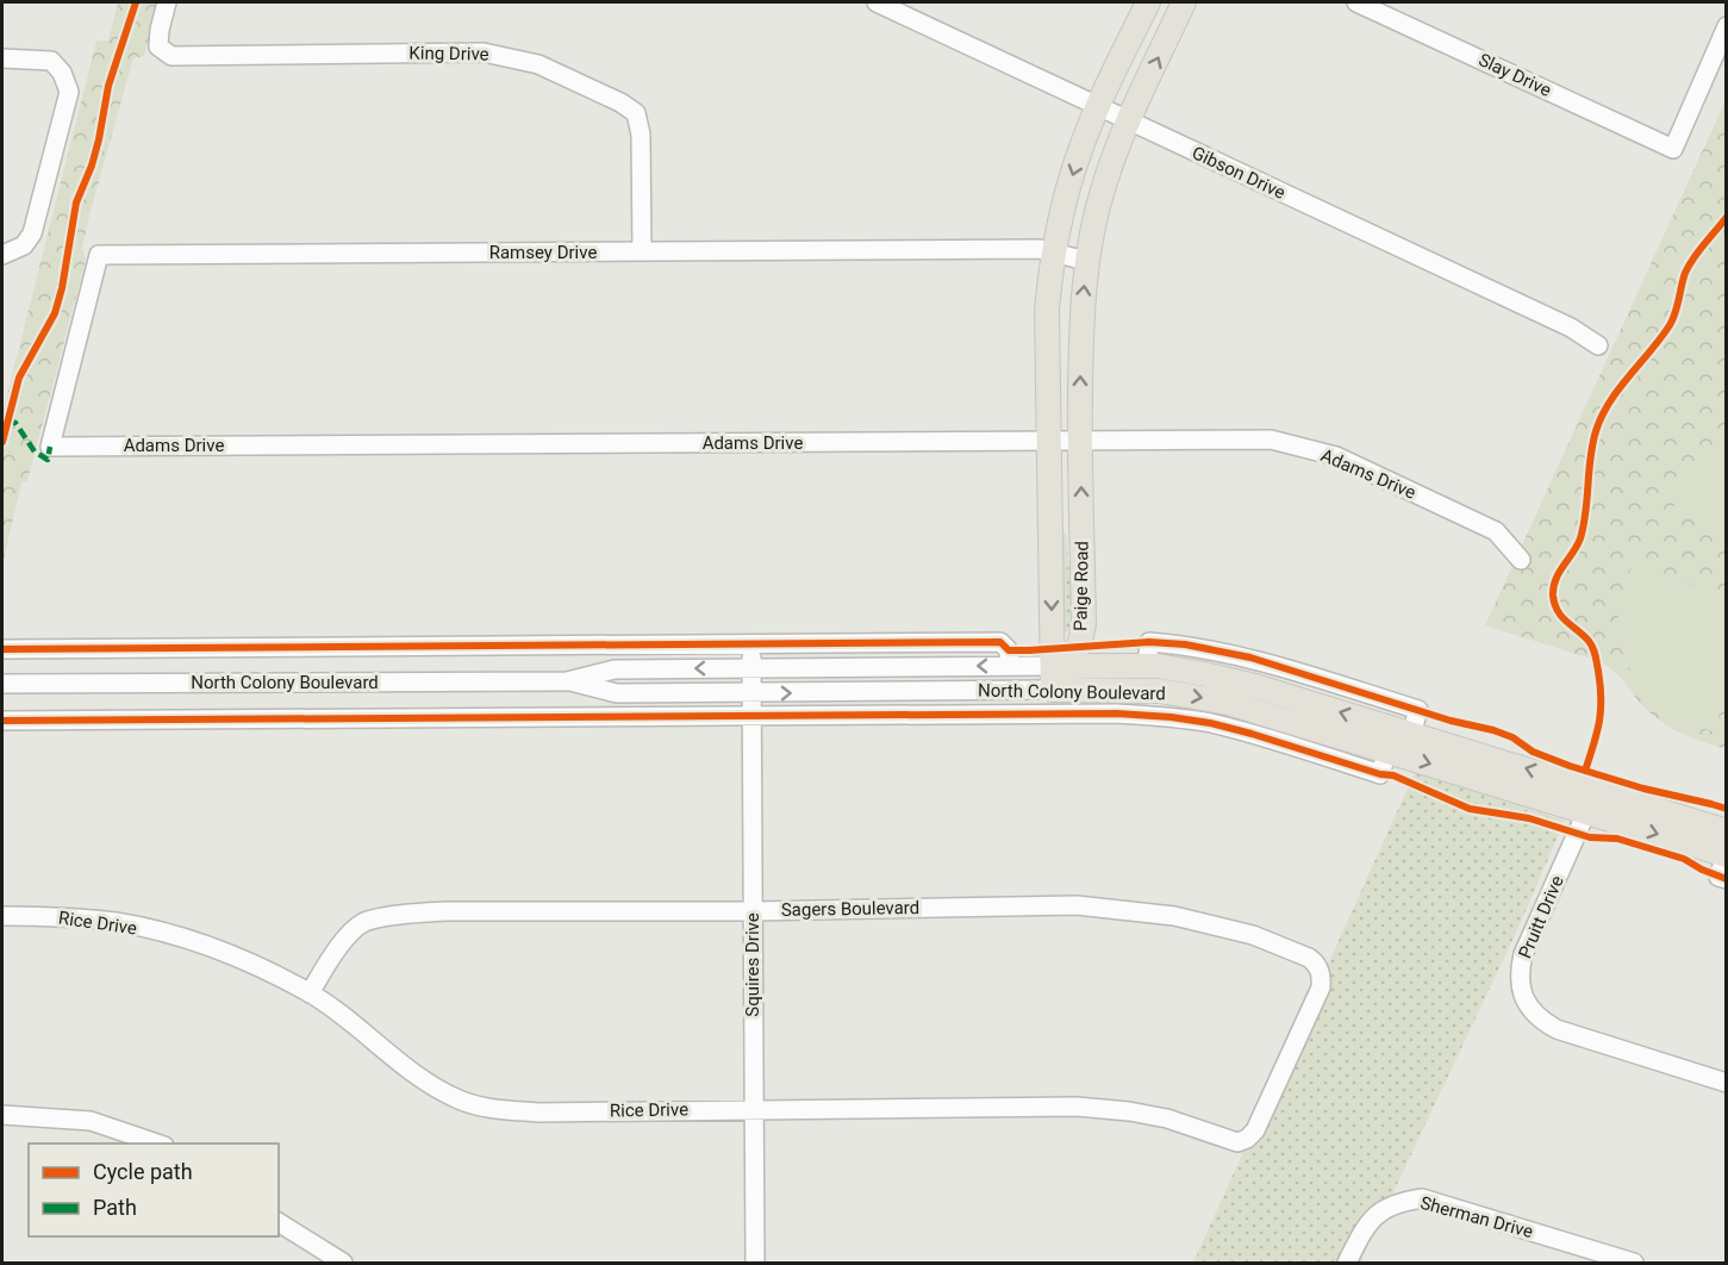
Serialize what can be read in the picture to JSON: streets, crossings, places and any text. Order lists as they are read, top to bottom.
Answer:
{
  "streets": {
    "main road": ["Paige Road", "North Colony Boulevard"],
    "street": [
      "King Drive",
      "Slay Drive",
      "Gibson Drive",
      "Ramsey Drive",
      "Adams Drive",
      "Sagers Boulevard",
      "Pruitt Drive",
      "Rice Drive",
      "Squires Drive",
      "Sherman Drive"
    ]
  },
  "crossings": [
    ["King Drive", "Ramsey Drive"],
    ["Gibson Drive", "Paige Road"],
    ["Ramsey Drive", "Adams Drive"],
    ["Ramsey Drive", "Paige Road"],
    ["Adams Drive", "Paige Road"],
    ["Paige Road", "North Colony Boulevard"],
    ["North Colony Boulevard", "Pruitt Drive"],
    ["North Colony Boulevard", "Squires Drive"],
    ["Sagers Boulevard", "Rice Drive"],
    ["Sagers Boulevard", "Squires Drive"],
    ["Rice Drive", "Squires Drive"]
  ],
  "legend": ["Cycle path", "Path"]
}
